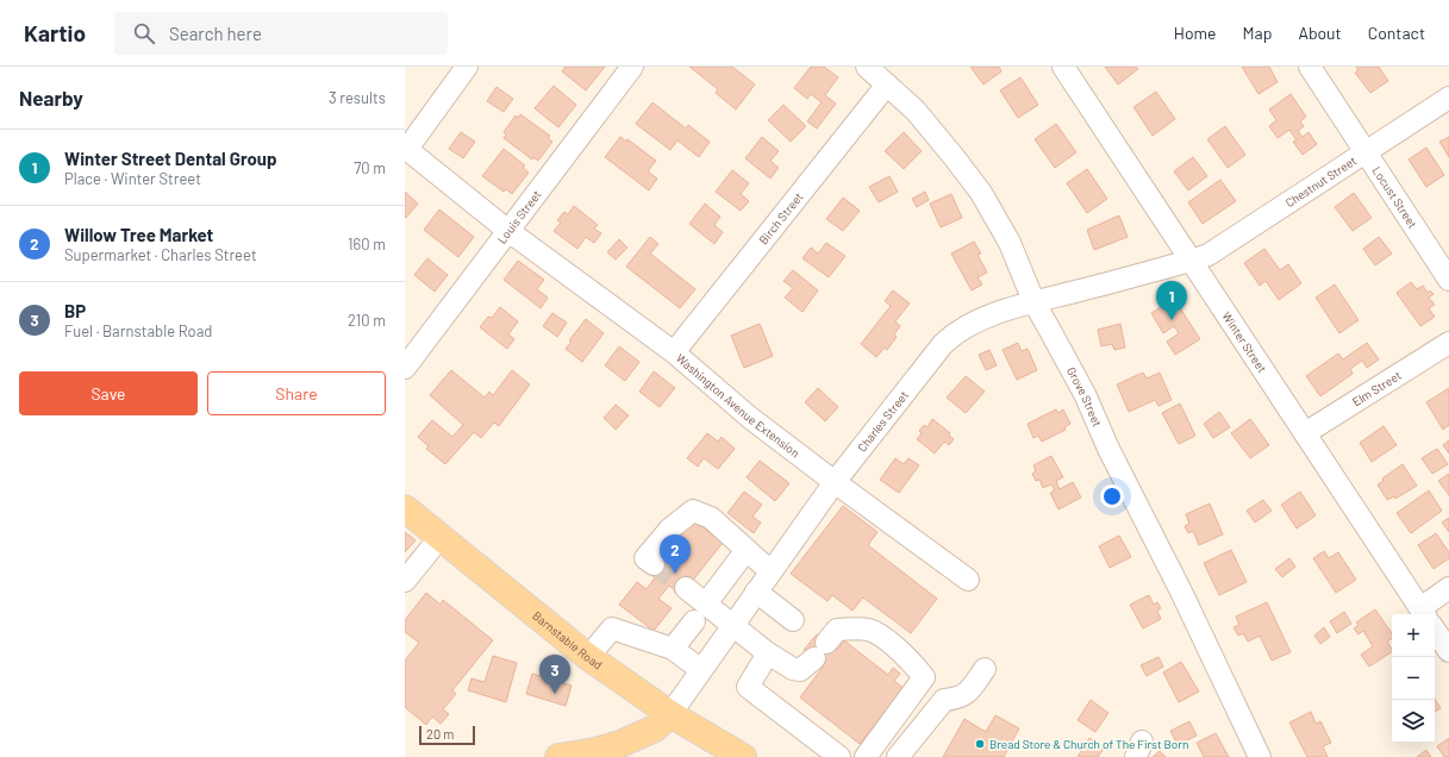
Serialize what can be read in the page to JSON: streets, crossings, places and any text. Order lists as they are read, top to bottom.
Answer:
{
  "streets": {
    "main road": ["Barnstable Road"],
    "street": [
      "Chestnut Street",
      "Locust Street",
      "Louis Street",
      "Birch Street",
      "Winter Street",
      "Elm Street",
      "Grove Street",
      "Washington Avenue Extension",
      "Charles Street"
    ]
  },
  "crossings": [
    ["Chestnut Street", "Locust Street"],
    ["Chestnut Street", "Winter Street"],
    ["Chestnut Street", "Charles Street"],
    ["Louis Street", "Washington Avenue Extension"],
    ["Birch Street", "Grove Street"],
    ["Birch Street", "Washington Avenue Extension"],
    ["Winter Street", "Elm Street"],
    ["Winter Street", "Charles Street"],
    ["Grove Street", "Charles Street"],
    ["Washington Avenue Extension", "Charles Street"],
    ["Charles Street", "Barnstable Road"]
  ],
  "places": ["Bread Store & Church of The First Born"],
  "scale_bar": "20 m",
  "page": {
    "header": "Kartio",
    "search": "Search here",
    "nav": [
      "Home",
      "Map",
      "About",
      "Contact"
    ],
    "heading": ["Nearby", "3 results"],
    "list": [
      {
        "mark": "1",
        "name": "Winter Street Dental Group",
        "note": "Place · Winter Street",
        "value": "70 m"
      },
      {
        "mark": "2",
        "name": "Willow Tree Market",
        "note": "Supermarket · Charles Street",
        "value": "160 m"
      },
      {
        "mark": "3",
        "name": "BP",
        "note": "Fuel · Barnstable Road",
        "value": "210 m"
      }
    ],
    "pins": ["1", "2", "3"],
    "buttons": ["Save", "Share"],
    "map_buttons": ["+", "−"],
    "scale": "20 m"
  }
}
